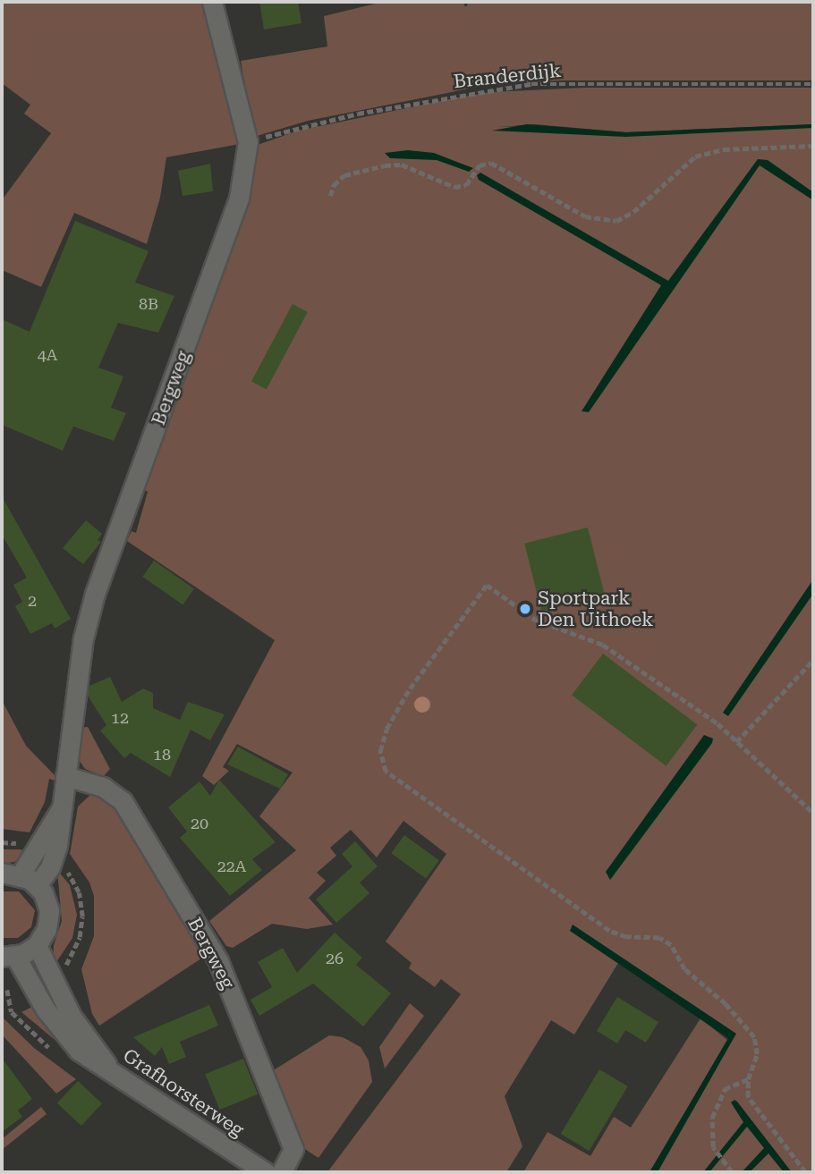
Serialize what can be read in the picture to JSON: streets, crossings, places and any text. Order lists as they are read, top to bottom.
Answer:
{
  "streets": {
    "street": ["Bergweg", "Grafhorsterweg"],
    "path": ["Branderdijk"]
  },
  "crossings": [
    ["Branderdijk", "Bergweg"]
  ],
  "places": ["Sportpark Den Uithoek"],
  "house_numbers": [
    "8B",
    "4A",
    "2",
    "12",
    "18",
    "20",
    "22A",
    "26"
  ]
}
